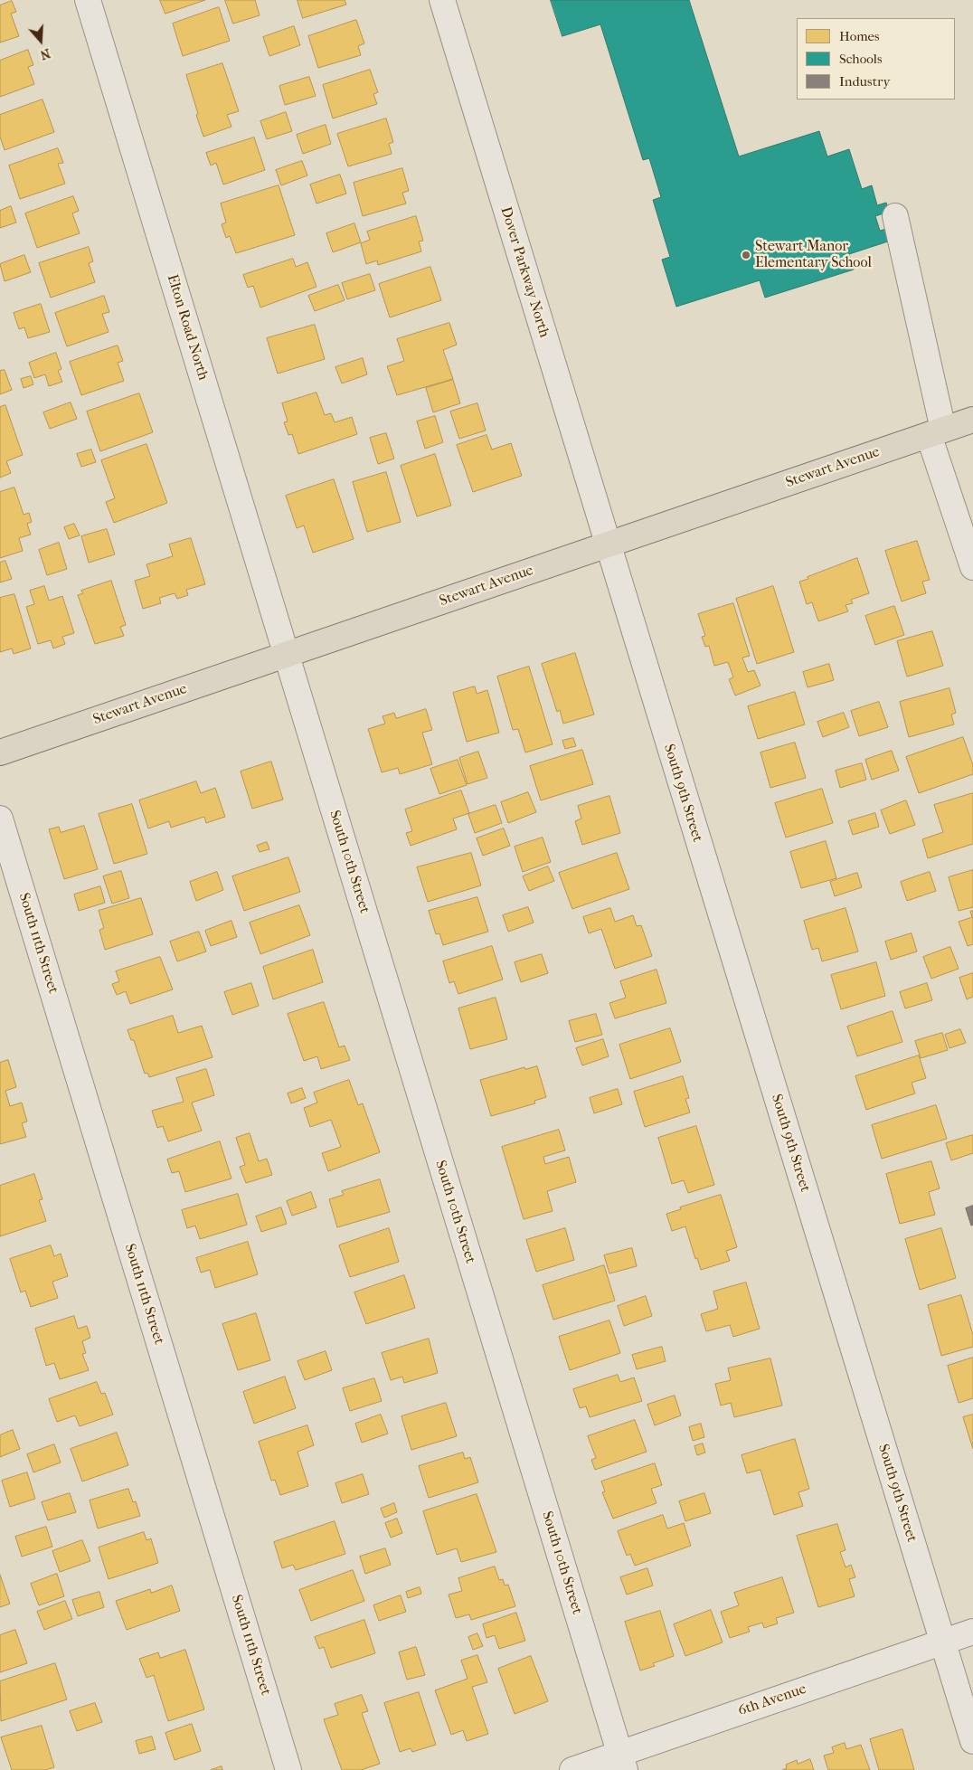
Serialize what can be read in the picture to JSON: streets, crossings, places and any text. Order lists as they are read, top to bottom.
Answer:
{
  "streets": {
    "main road": ["Stewart Avenue"],
    "street": [
      "Dover Parkway North",
      "Elton Road North",
      "South 9th Street",
      "South 10th Street",
      "South 11th Street",
      "6th Avenue"
    ]
  },
  "crossings": [
    ["Dover Parkway North", "Stewart Avenue"],
    ["Dover Parkway North", "South 9th Street"],
    ["Elton Road North", "Stewart Avenue"],
    ["Elton Road North", "South 10th Street"],
    ["Stewart Avenue", "South 9th Street"],
    ["Stewart Avenue", "South 10th Street"],
    ["South 9th Street", "6th Avenue"],
    ["South 10th Street", "6th Avenue"]
  ],
  "places": ["Stewart Manor Elementary School"],
  "legend": ["Homes", "Schools", "Industry"],
  "north": "bottom"
}
